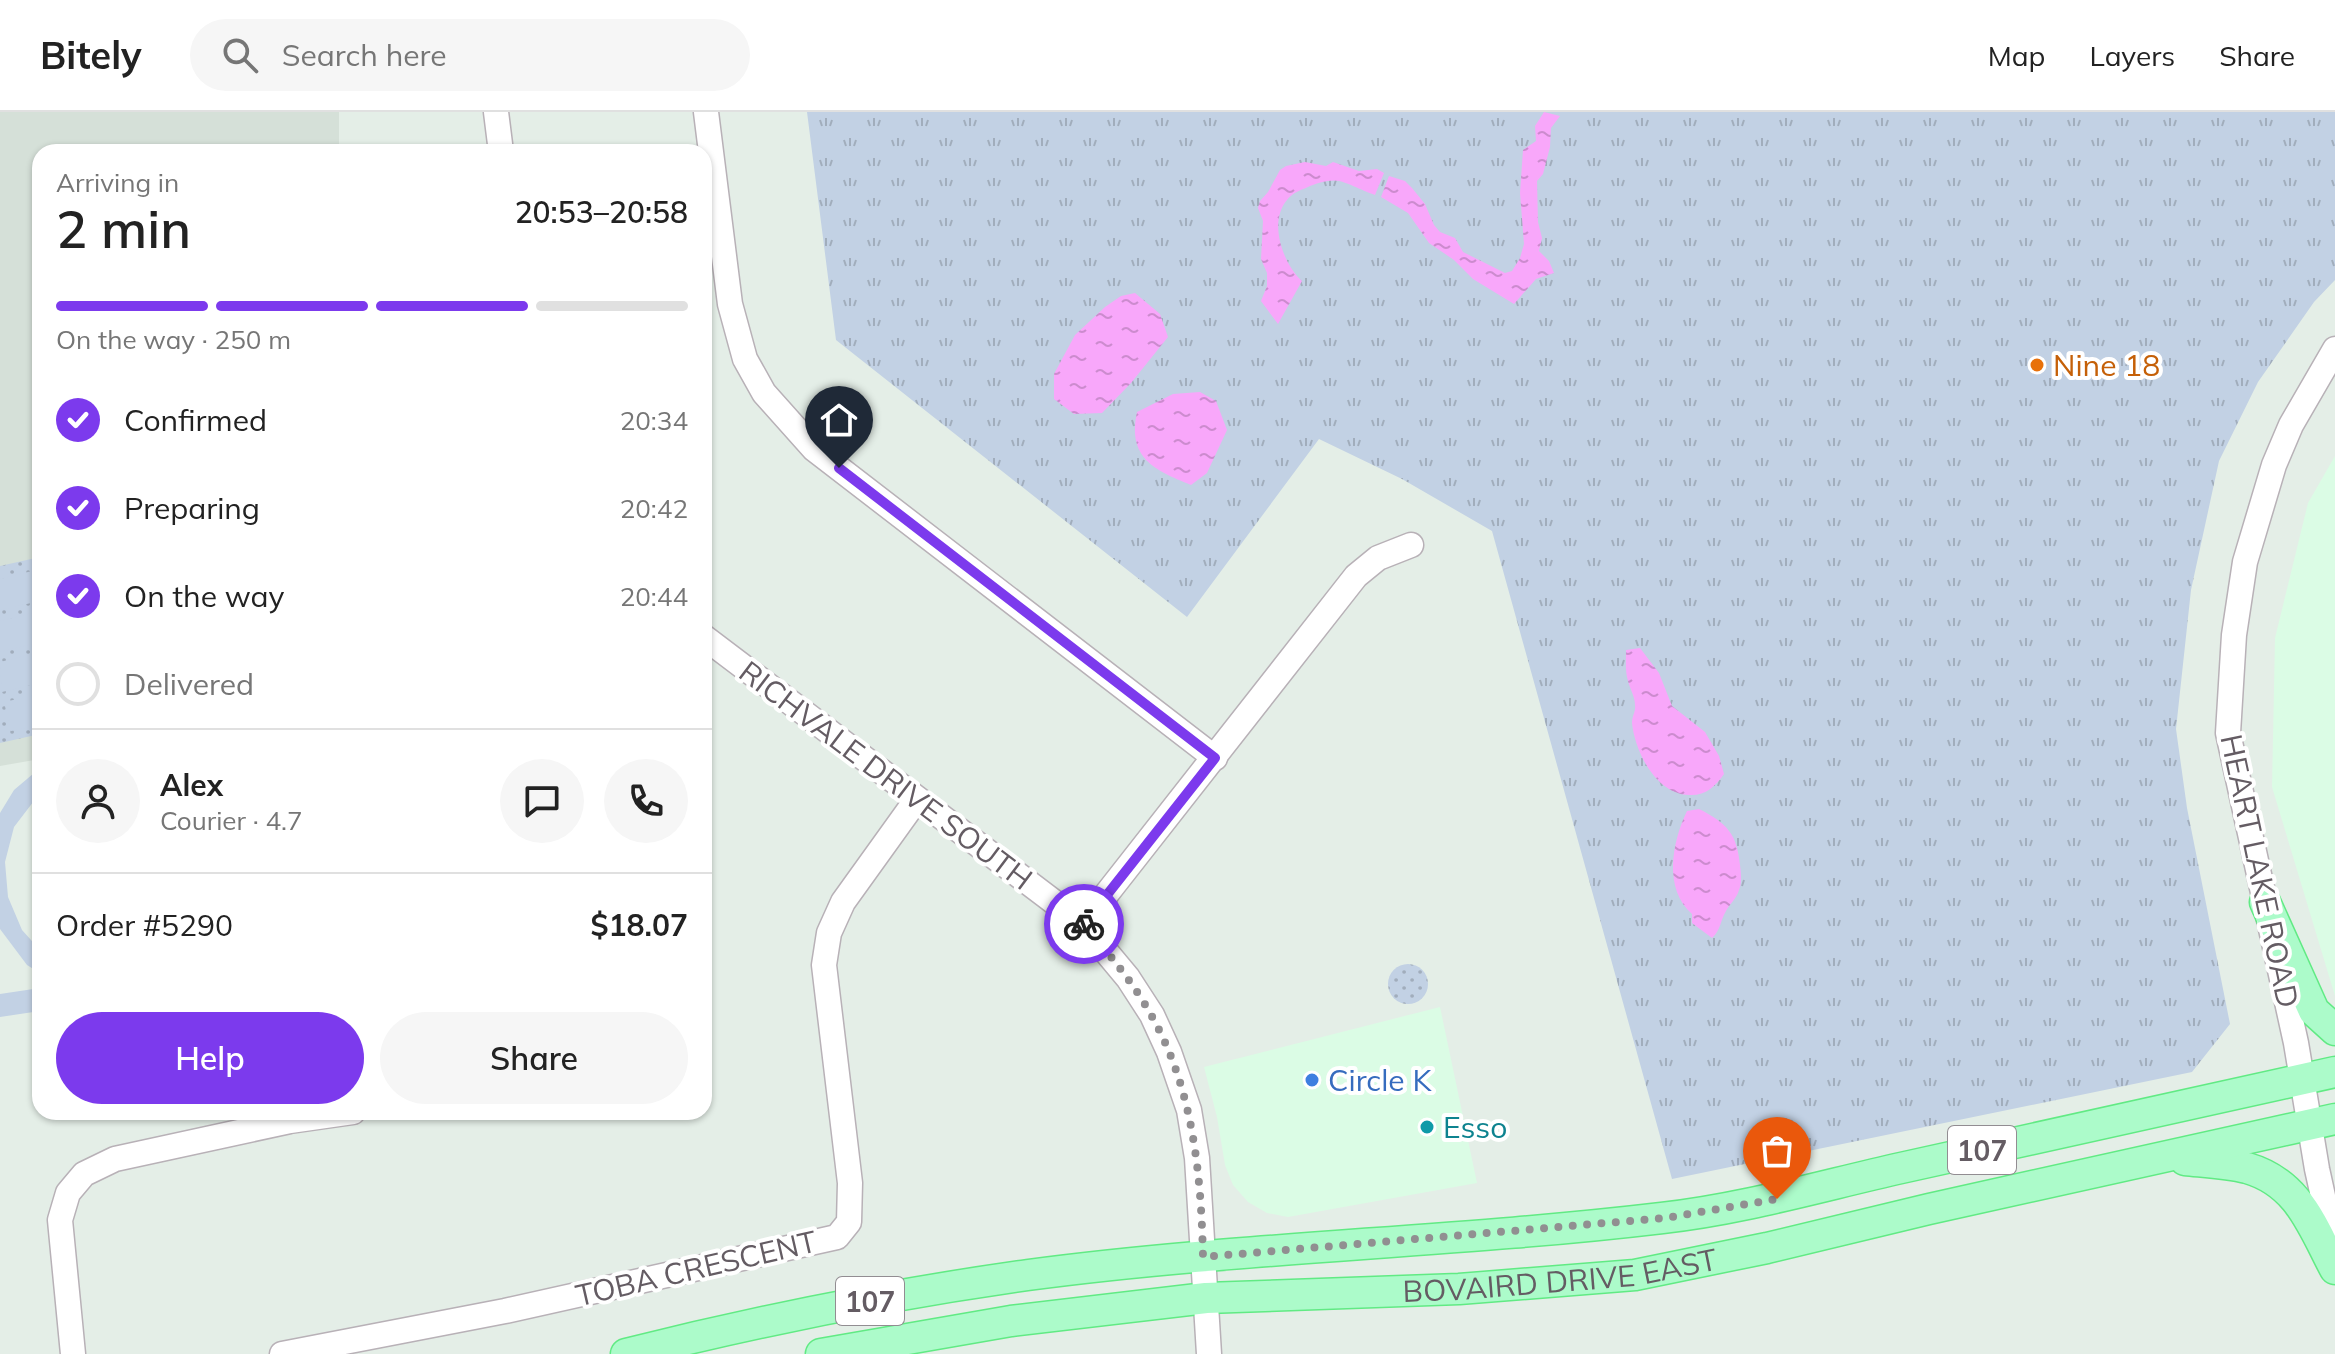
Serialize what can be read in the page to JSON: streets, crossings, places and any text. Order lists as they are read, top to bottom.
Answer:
{
  "streets": {
    "main road": ["107", "BOVAIRD DRIVE EAST"],
    "street": ["RICHVALE DRIVE SOUTH", "HEART LAKE ROAD", "TOBA CRESCENT"]
  },
  "crossings": [
    ["RICHVALE DRIVE SOUTH", "TOBA CRESCENT"],
    ["RICHVALE DRIVE SOUTH", "BOVAIRD DRIVE EAST"],
    ["HEART LAKE ROAD", "BOVAIRD DRIVE EAST"]
  ],
  "places": ["Nine 18", "Circle K", "Esso"],
  "page": {
    "header": "Bitely",
    "search": "Search here",
    "nav": ["Map", "Layers", "Share"],
    "heading": ["2 min", "Arriving in", "20:53–20:58"],
    "panel": [
      "Alex",
      "Courier · 4.7",
      "Order #5290",
      "$18.07"
    ],
    "bar": "On the way · 250 m",
    "list": [
      ["Confirmed", "20:34"],
      ["Preparing", "20:42"],
      ["On the way", "20:44"],
      "Delivered"
    ],
    "buttons": ["Help", "Share"]
  }
}
